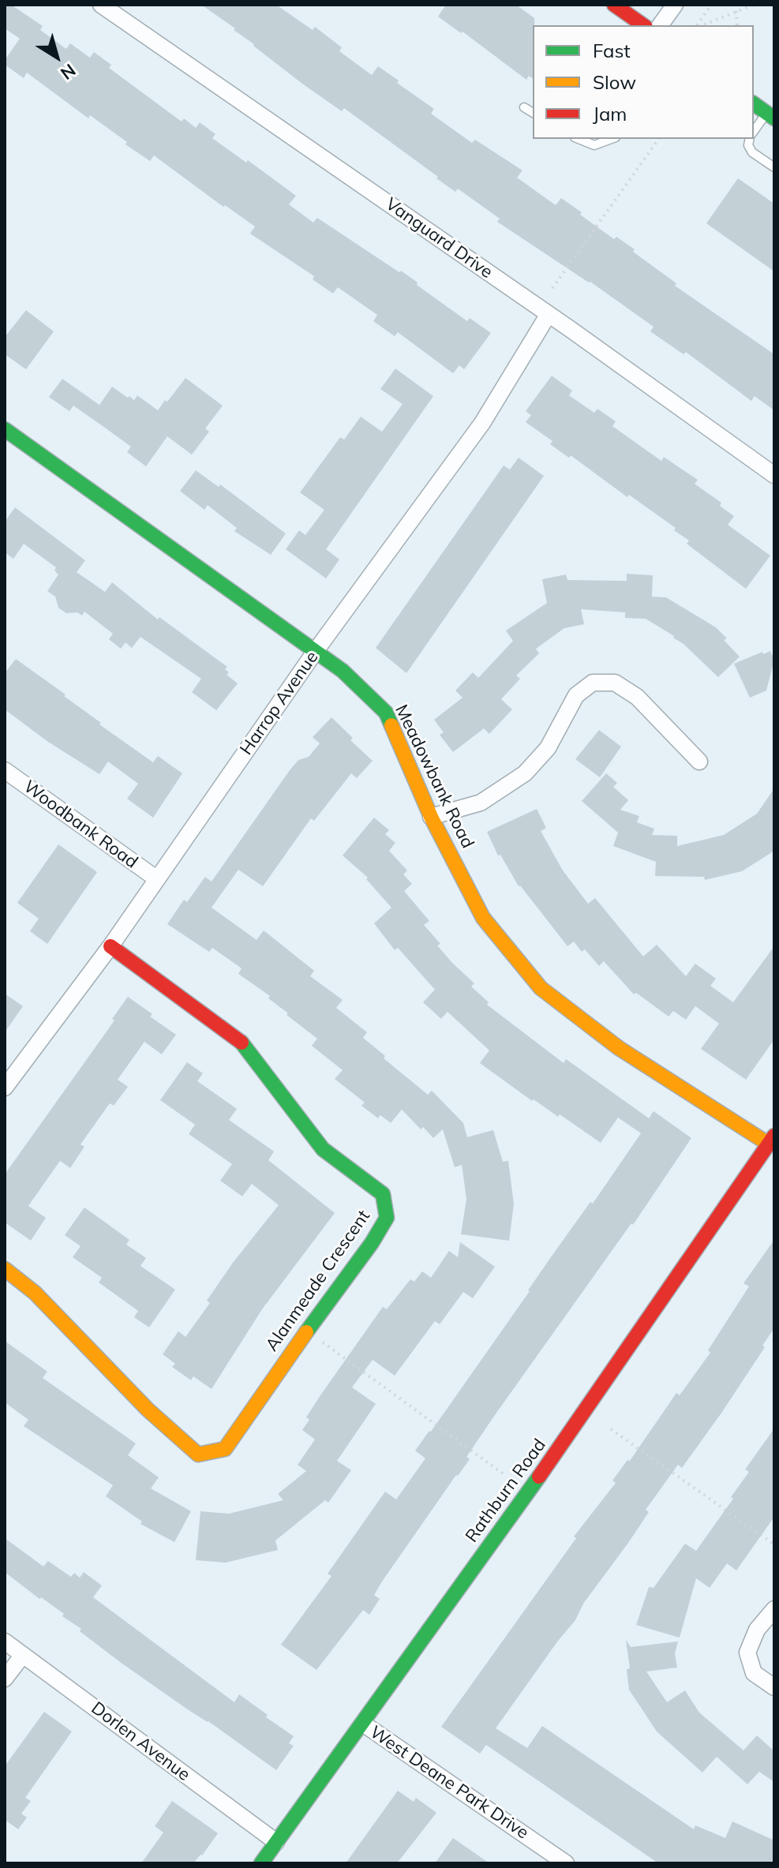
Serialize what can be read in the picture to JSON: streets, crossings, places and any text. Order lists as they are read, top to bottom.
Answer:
{
  "streets": {
    "street": [
      "Vanguard Drive",
      "Harrop Avenue",
      "Meadowbank Road",
      "Woodbank Road",
      "Alanmeade Crescent",
      "Rathburn Road",
      "Dorlen Avenue",
      "West Deane Park Drive"
    ]
  },
  "crossings": [
    ["Vanguard Drive", "Harrop Avenue"],
    ["Harrop Avenue", "Meadowbank Road"],
    ["Harrop Avenue", "Woodbank Road"],
    ["Harrop Avenue", "Alanmeade Crescent"],
    ["Meadowbank Road", "Rathburn Road"],
    ["Rathburn Road", "Dorlen Avenue"],
    ["Rathburn Road", "West Deane Park Drive"]
  ],
  "legend": ["Fast", "Slow", "Jam"],
  "north": "bottom right"
}
